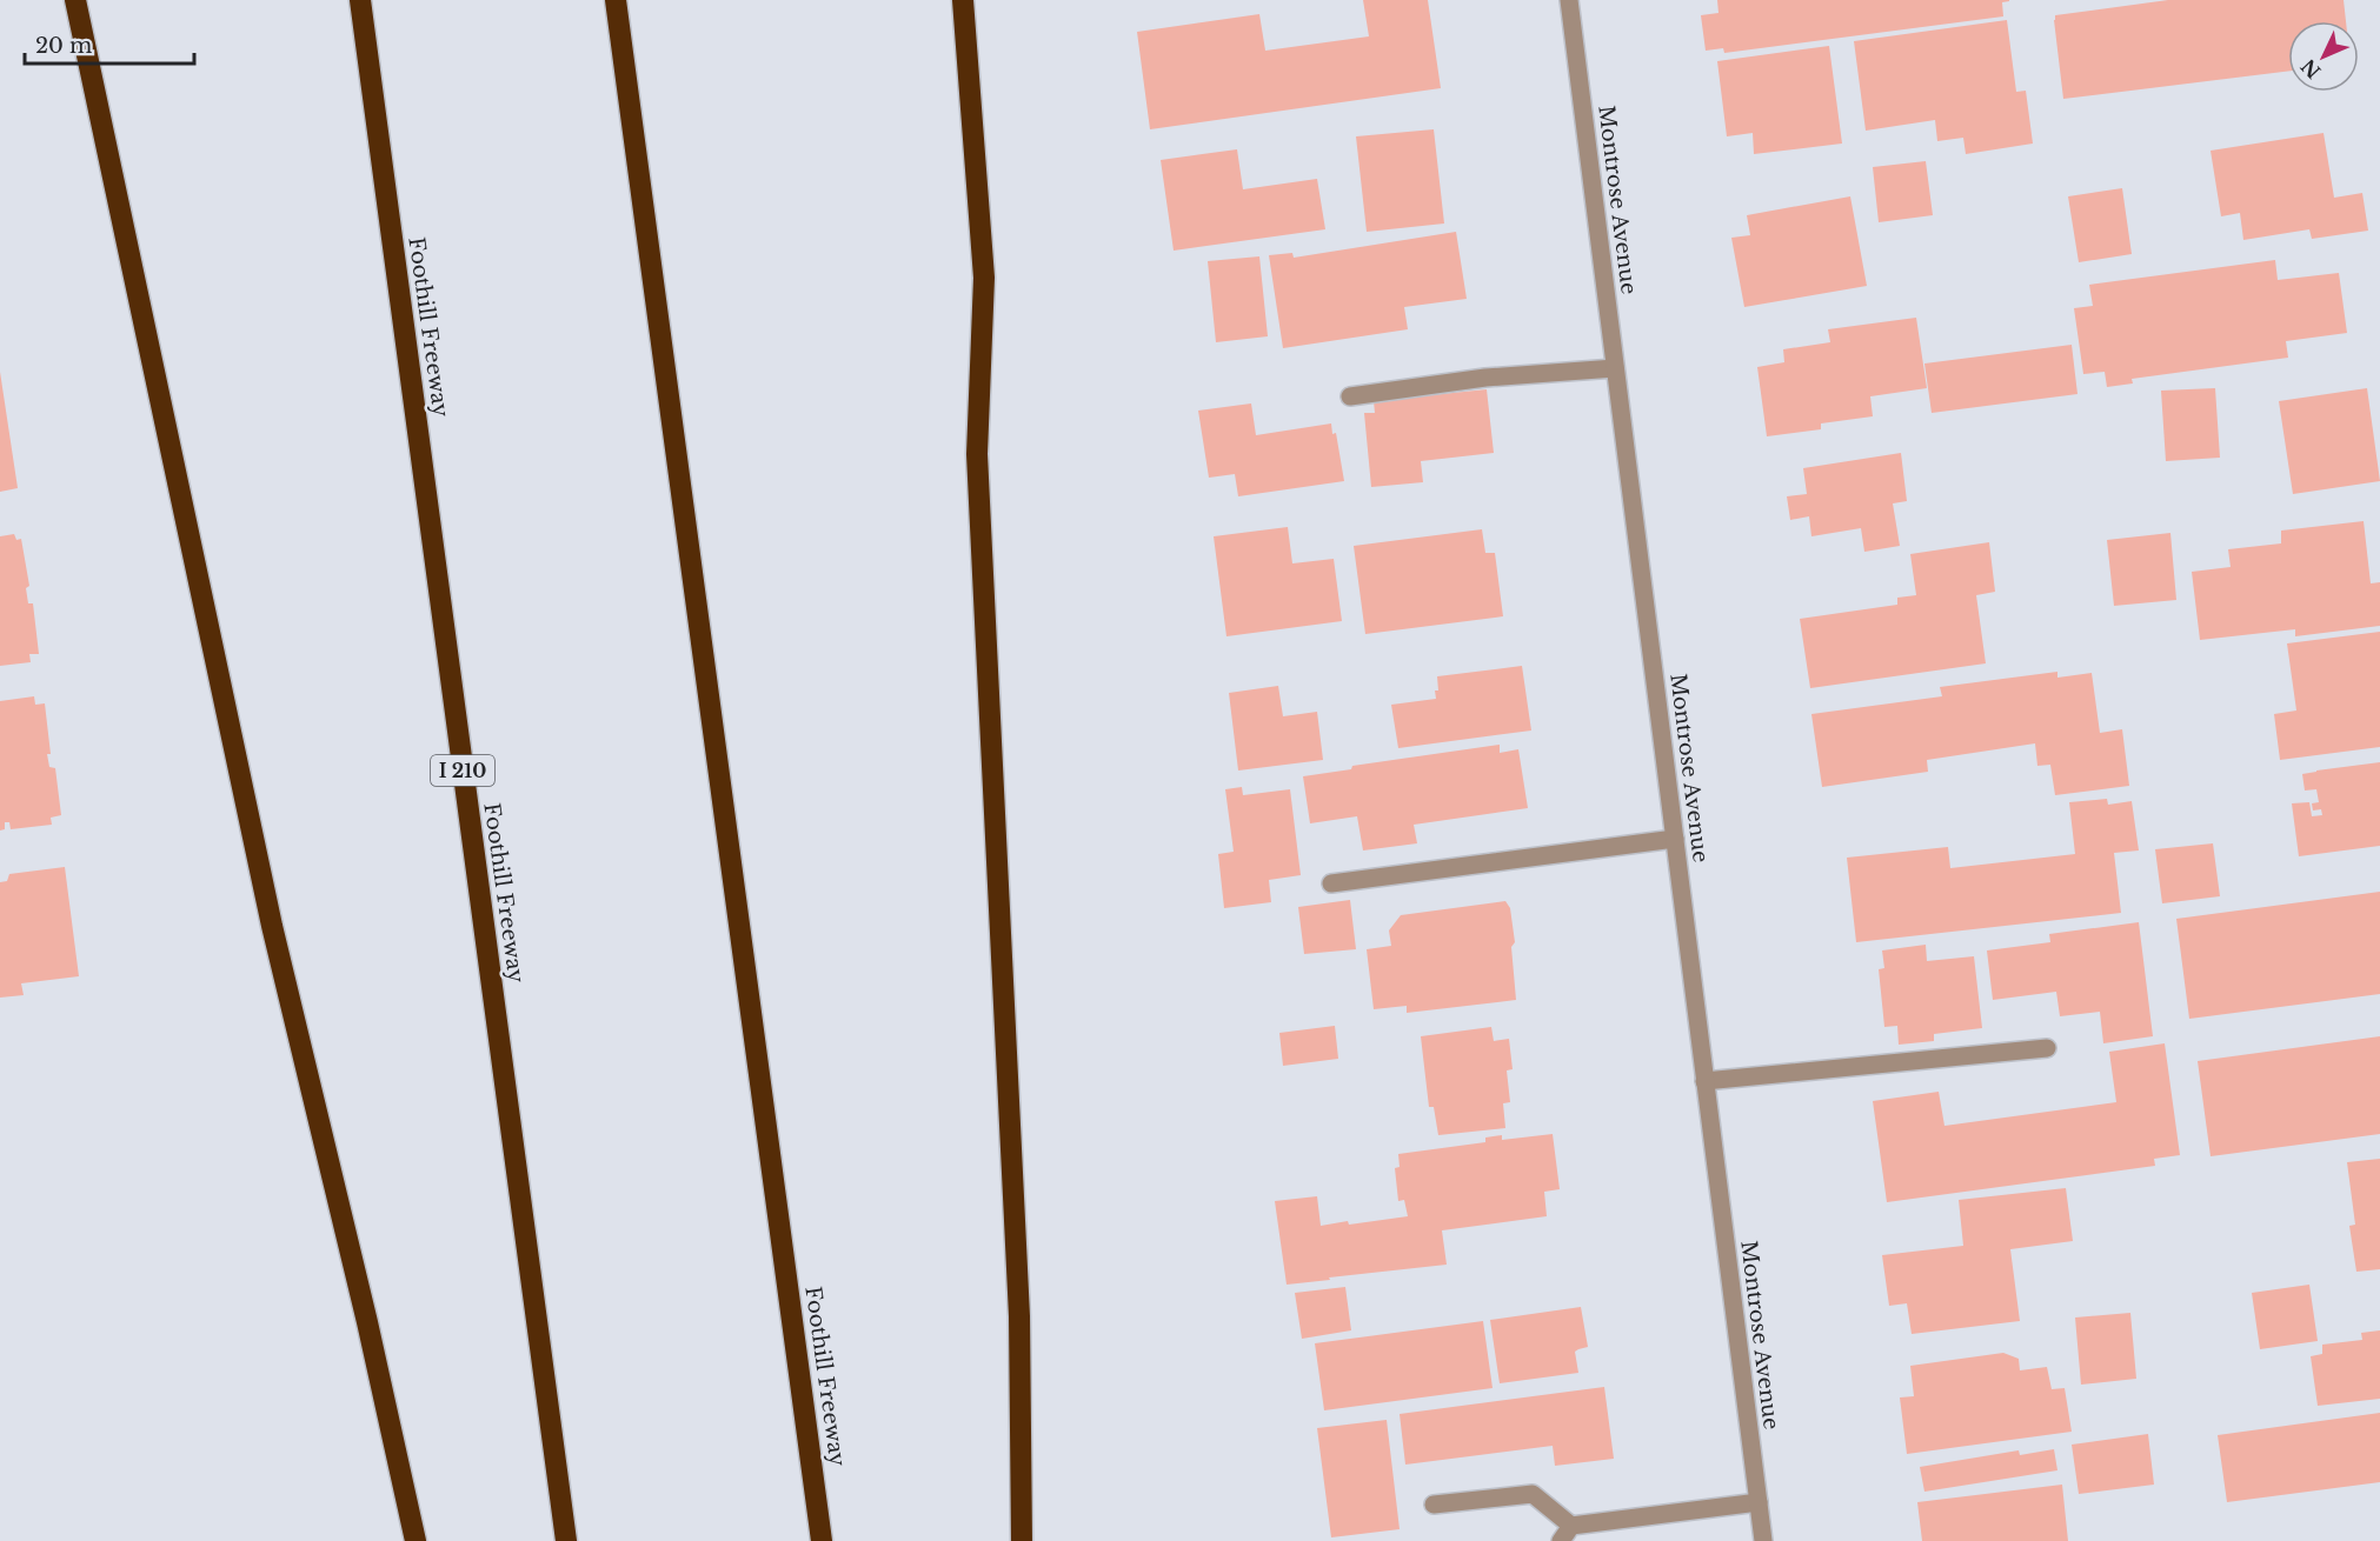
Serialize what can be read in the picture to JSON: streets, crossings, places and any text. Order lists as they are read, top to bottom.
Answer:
{
  "streets": {
    "highway": ["Foothill Freeway", "I 210"],
    "street": ["Montrose Avenue"]
  },
  "scale_bar": "20 m",
  "north": "bottom left"
}
